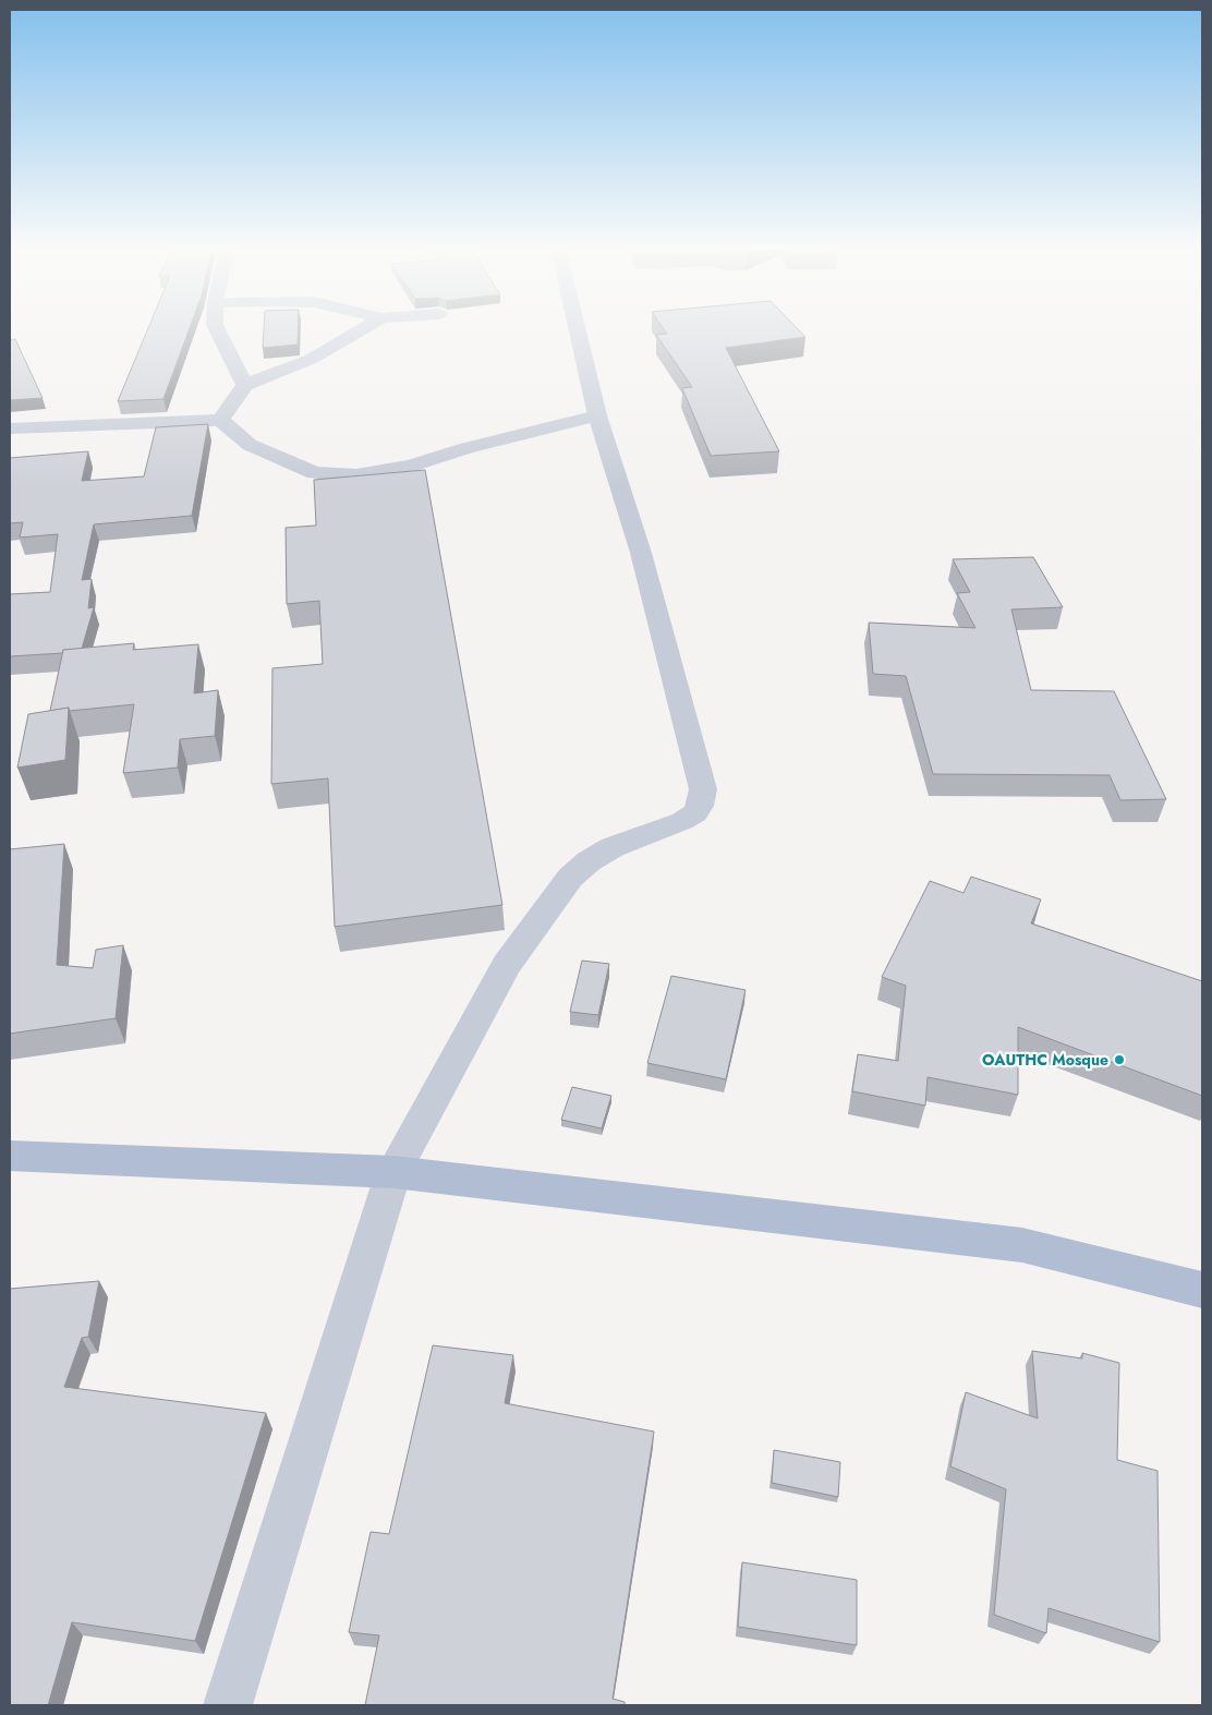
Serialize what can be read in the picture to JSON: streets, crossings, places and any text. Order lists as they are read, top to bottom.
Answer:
{
  "places": ["OAUTHC Mosque"]
}
